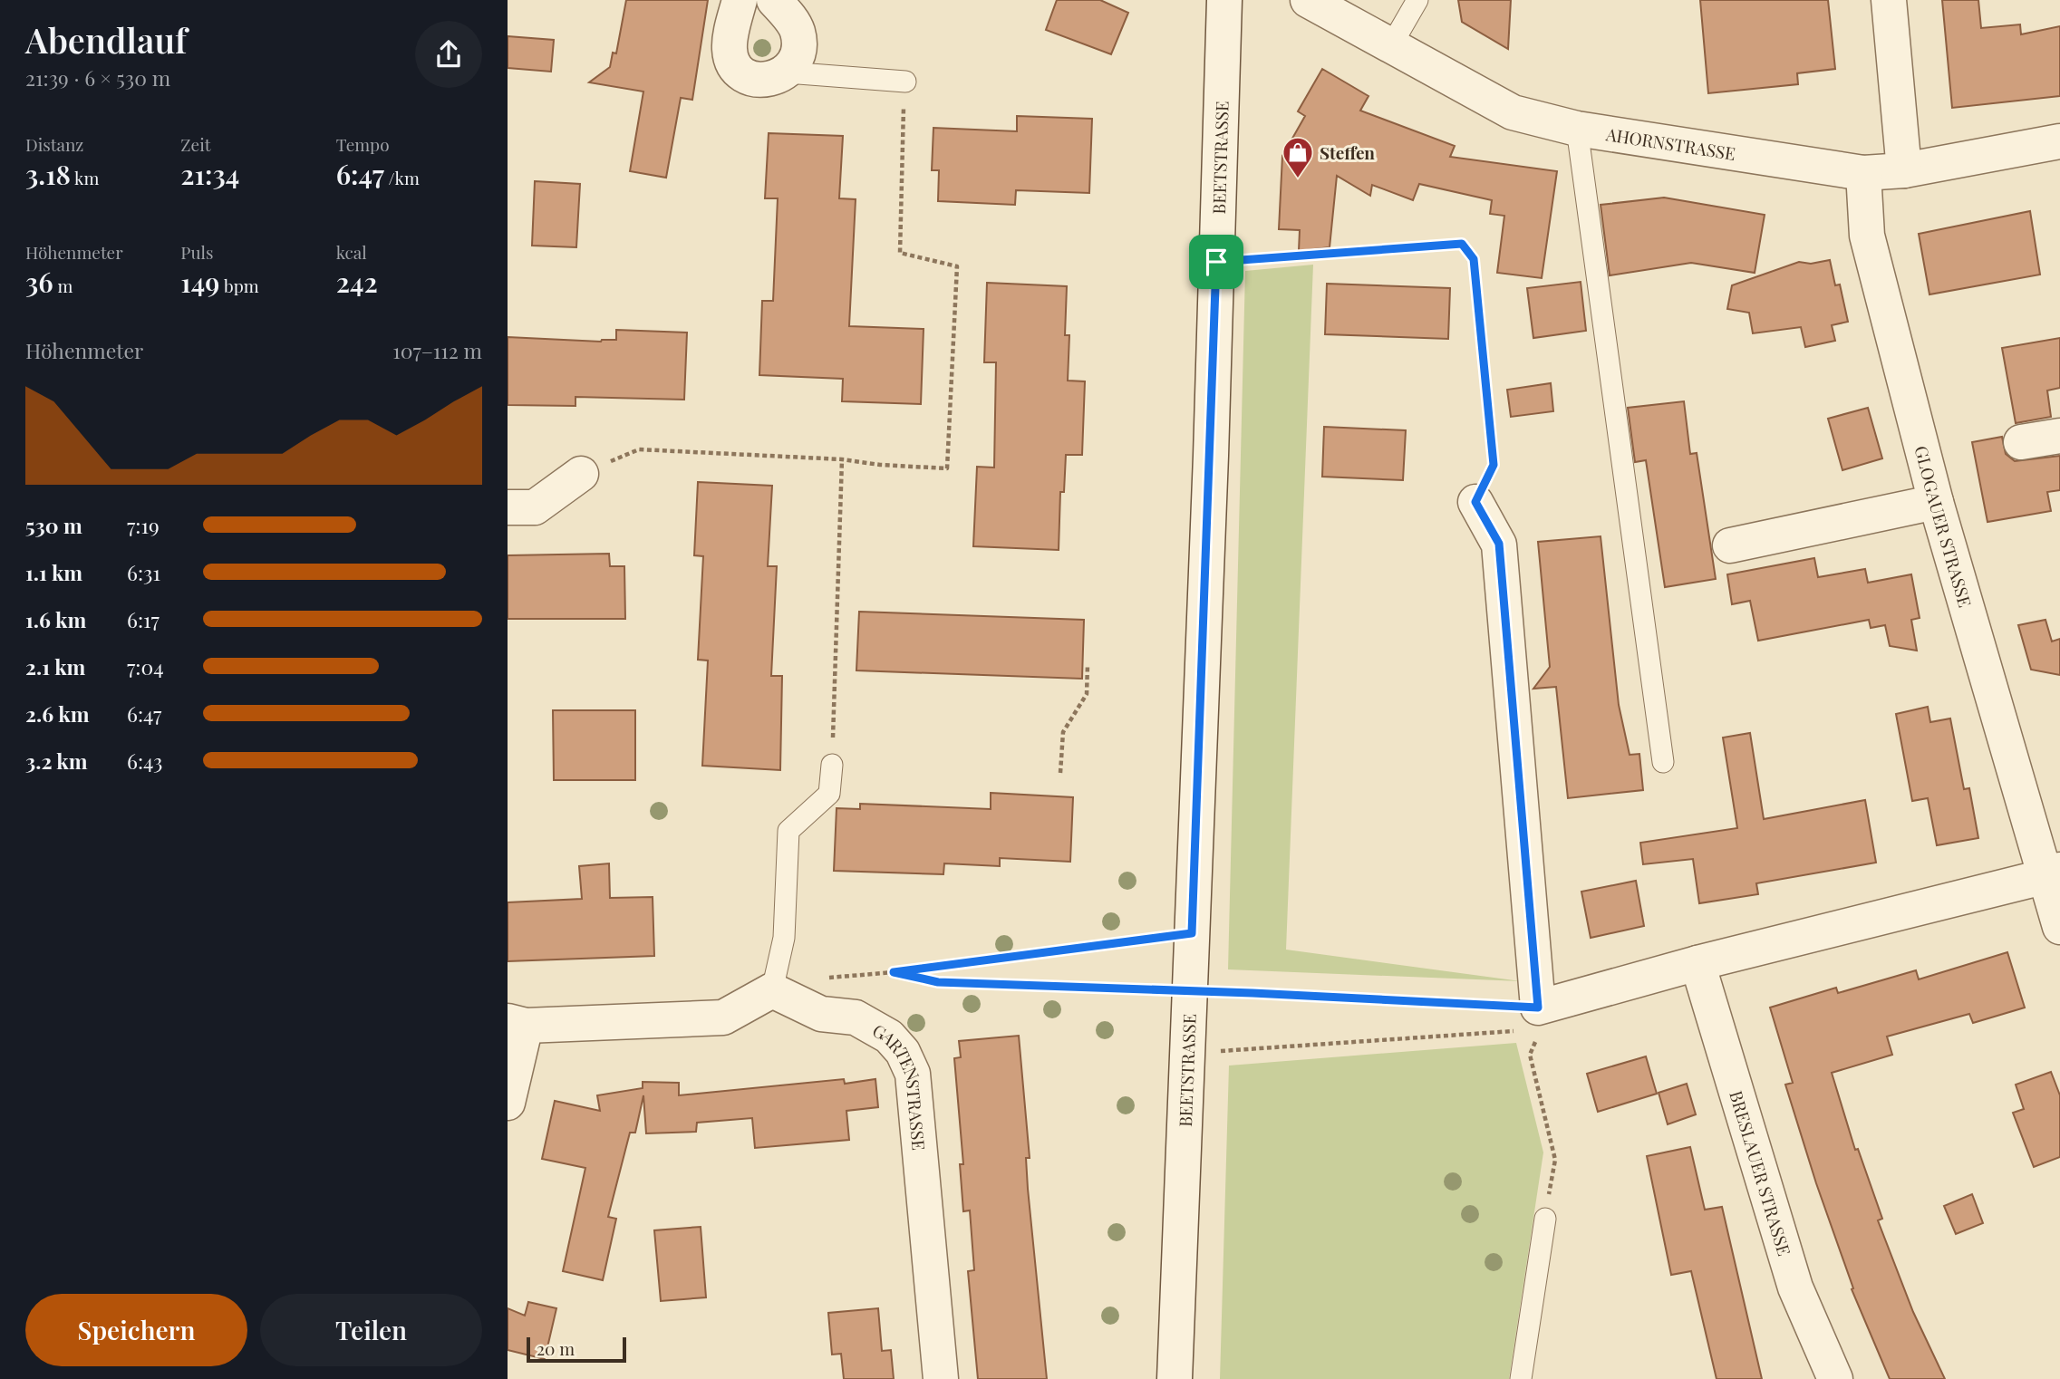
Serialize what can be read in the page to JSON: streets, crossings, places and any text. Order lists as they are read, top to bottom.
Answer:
{
  "streets": {
    "street": [
      "AHORNSTRASSE",
      "BEETSTRASSE",
      "GLOGAUER STRASSE",
      "GARTENSTRASSE",
      "BRESLAUER STRASSE"
    ]
  },
  "crossings": [
    ["AHORNSTRASSE", "GLOGAUER STRASSE"]
  ],
  "places": {
    "shop": ["Steffen"]
  },
  "scale_bar": "20 m",
  "page": {
    "heading": ["Abendlauf", "21:39 · 6 × 530 m"],
    "stats": [
      ["Distanz", "3.18 km"],
      ["Zeit", "21:34"],
      ["Tempo", "6:47 /km"],
      ["Höhenmeter", "36 m"],
      ["Puls", "149 bpm"],
      ["kcal", "242"]
    ],
    "chart": ["Höhenmeter", "107–112 m"],
    "list": [
      {
        "name": "530 m",
        "note": "7:19"
      },
      {
        "name": "1.1 km",
        "note": "6:31"
      },
      {
        "name": "1.6 km",
        "note": "6:17"
      },
      {
        "name": "2.1 km",
        "note": "7:04"
      },
      {
        "name": "2.6 km",
        "note": "6:47"
      },
      {
        "name": "3.2 km",
        "note": "6:43"
      }
    ],
    "buttons": ["Speichern", "Teilen"],
    "scale": "20 m"
  }
}
